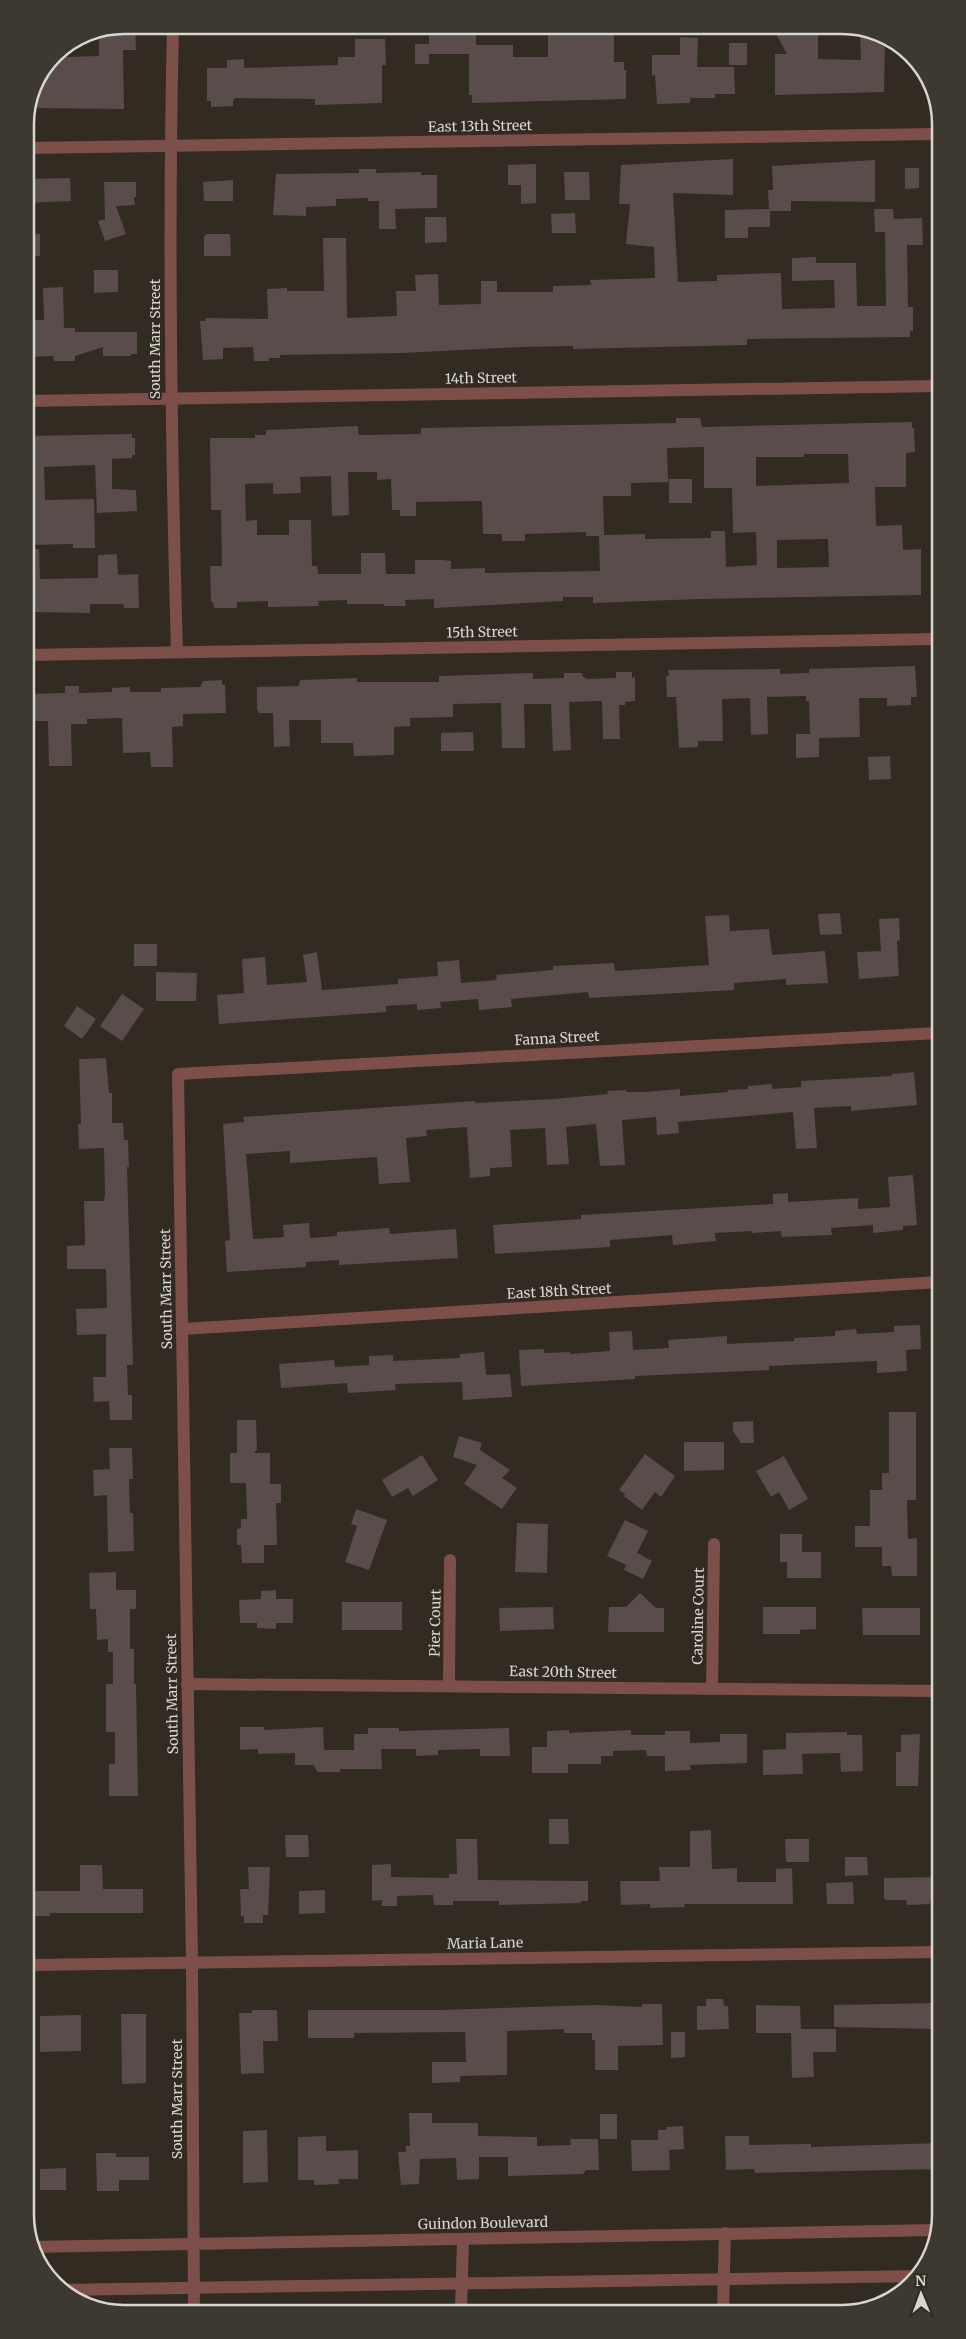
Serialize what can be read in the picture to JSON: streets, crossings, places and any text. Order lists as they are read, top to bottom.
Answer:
{
  "streets": {
    "street": [
      "East 13th Street",
      "South Marr Street",
      "14th Street",
      "15th Street",
      "Fanna Street",
      "East 18th Street",
      "Caroline Court",
      "Pier Court",
      "East 20th Street",
      "Maria Lane",
      "Guindon Boulevard"
    ]
  },
  "crossings": [
    ["East 13th Street", "South Marr Street"],
    ["South Marr Street", "14th Street"],
    ["South Marr Street", "15th Street"],
    ["South Marr Street", "Fanna Street"],
    ["South Marr Street", "East 18th Street"],
    ["South Marr Street", "East 20th Street"],
    ["South Marr Street", "Maria Lane"],
    ["South Marr Street", "Guindon Boulevard"],
    ["Caroline Court", "East 20th Street"],
    ["Pier Court", "East 20th Street"]
  ],
  "north": "top"
}
